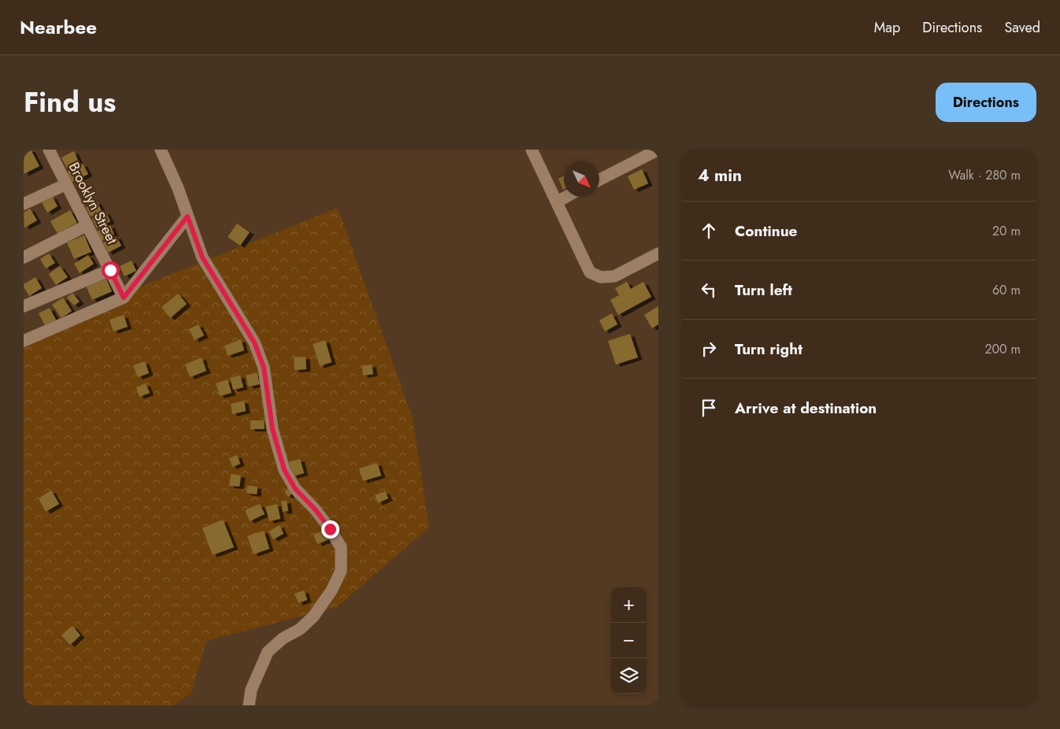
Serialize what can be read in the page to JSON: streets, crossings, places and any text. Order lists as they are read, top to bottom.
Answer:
{
  "streets": {
    "street": ["Brooklyn Street"]
  },
  "north": "bottom right",
  "page": {
    "header": "Nearbee",
    "nav": ["Map", "Directions", "Saved"],
    "title": "Find us",
    "buttons": "Directions",
    "heading": ["4 min", "Walk · 280 m"],
    "list": [
      ["Continue", "20 m"],
      ["Turn left", "60 m"],
      ["Turn right", "200 m"],
      "Arrive at destination"
    ],
    "map_buttons": ["+", "−"]
  }
}
